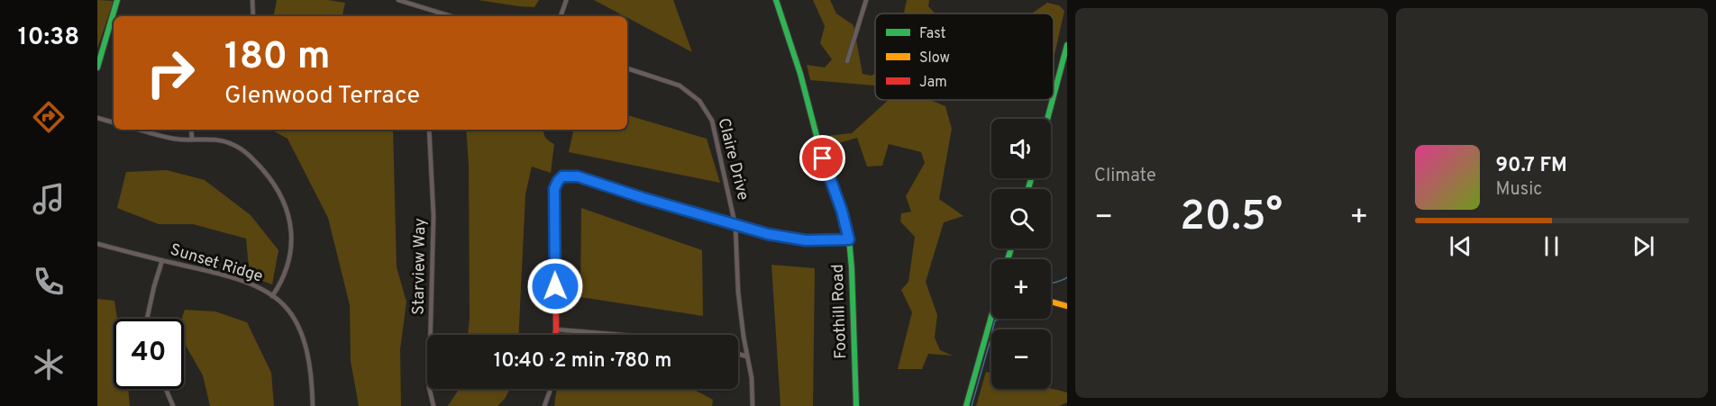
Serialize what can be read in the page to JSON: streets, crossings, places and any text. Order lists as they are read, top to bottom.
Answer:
{
  "streets": {
    "main road": ["Foothill Road"],
    "street": ["Claire Drive", "Sunset Ridge", "Starview Way"]
  },
  "legend": ["Fast", "Slow", "Jam"],
  "page": {
    "tabs": "10:38",
    "tile": "Climate",
    "turn": ["180 m", "Glenwood Terrace"],
    "map_buttons": ["+", "−"],
    "song": ["90.7 FM", "Music"],
    "heat": ["−", "20.5°", "+"],
    "limit": "40",
    "trip": "10:40 · 2 min · 780 m"
  }
}
